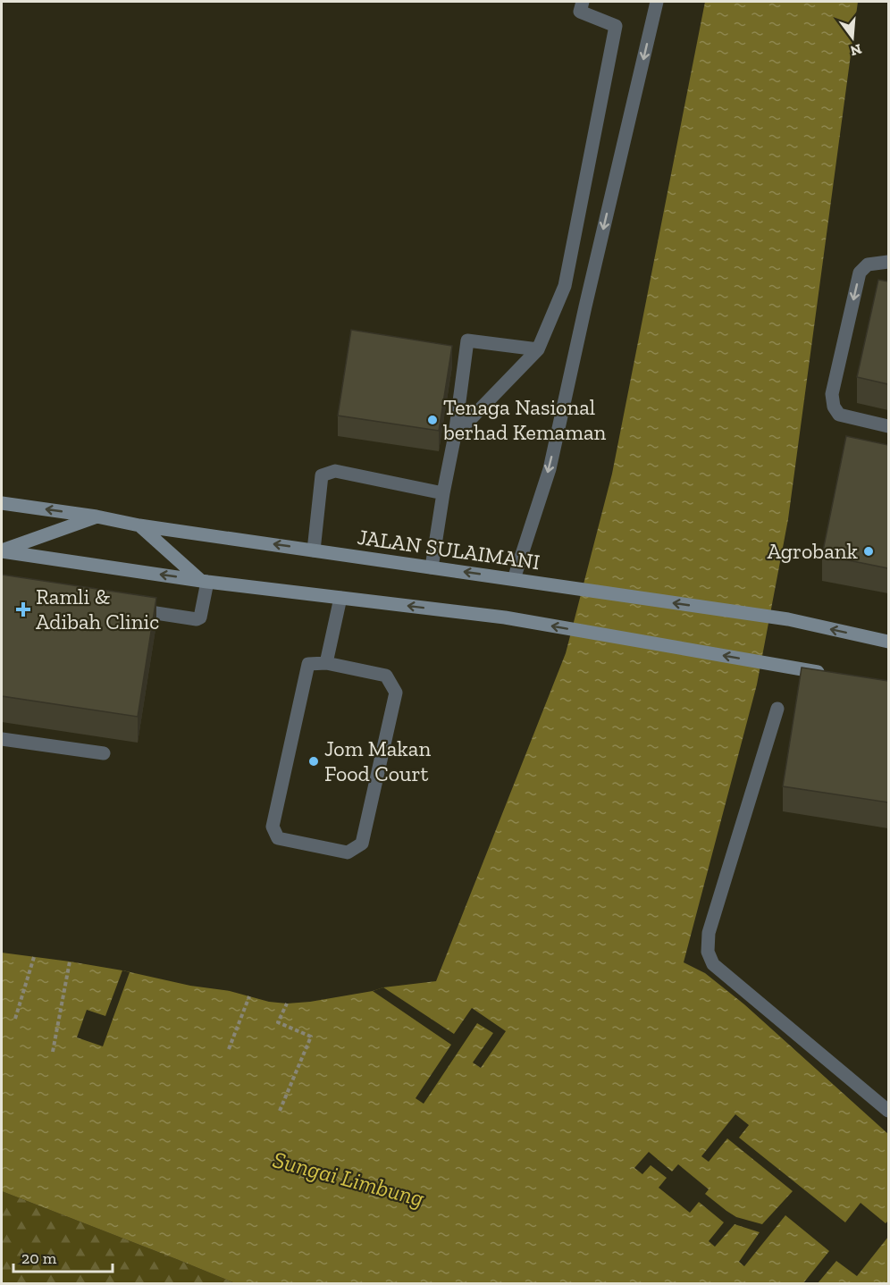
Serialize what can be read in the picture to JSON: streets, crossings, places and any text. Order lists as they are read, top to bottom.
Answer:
{
  "streets": {
    "main road": ["JALAN SULAIMANI"]
  },
  "water": ["Sungai Limbung"],
  "places": {
    "other": ["Tenaga Nasional berhad Kemaman", "Agrobank", "Jom Makan Food Court"],
    "health": ["Ramli & Adibah Clinic"]
  },
  "scale_bar": "20 m",
  "north": "bottom"
}
